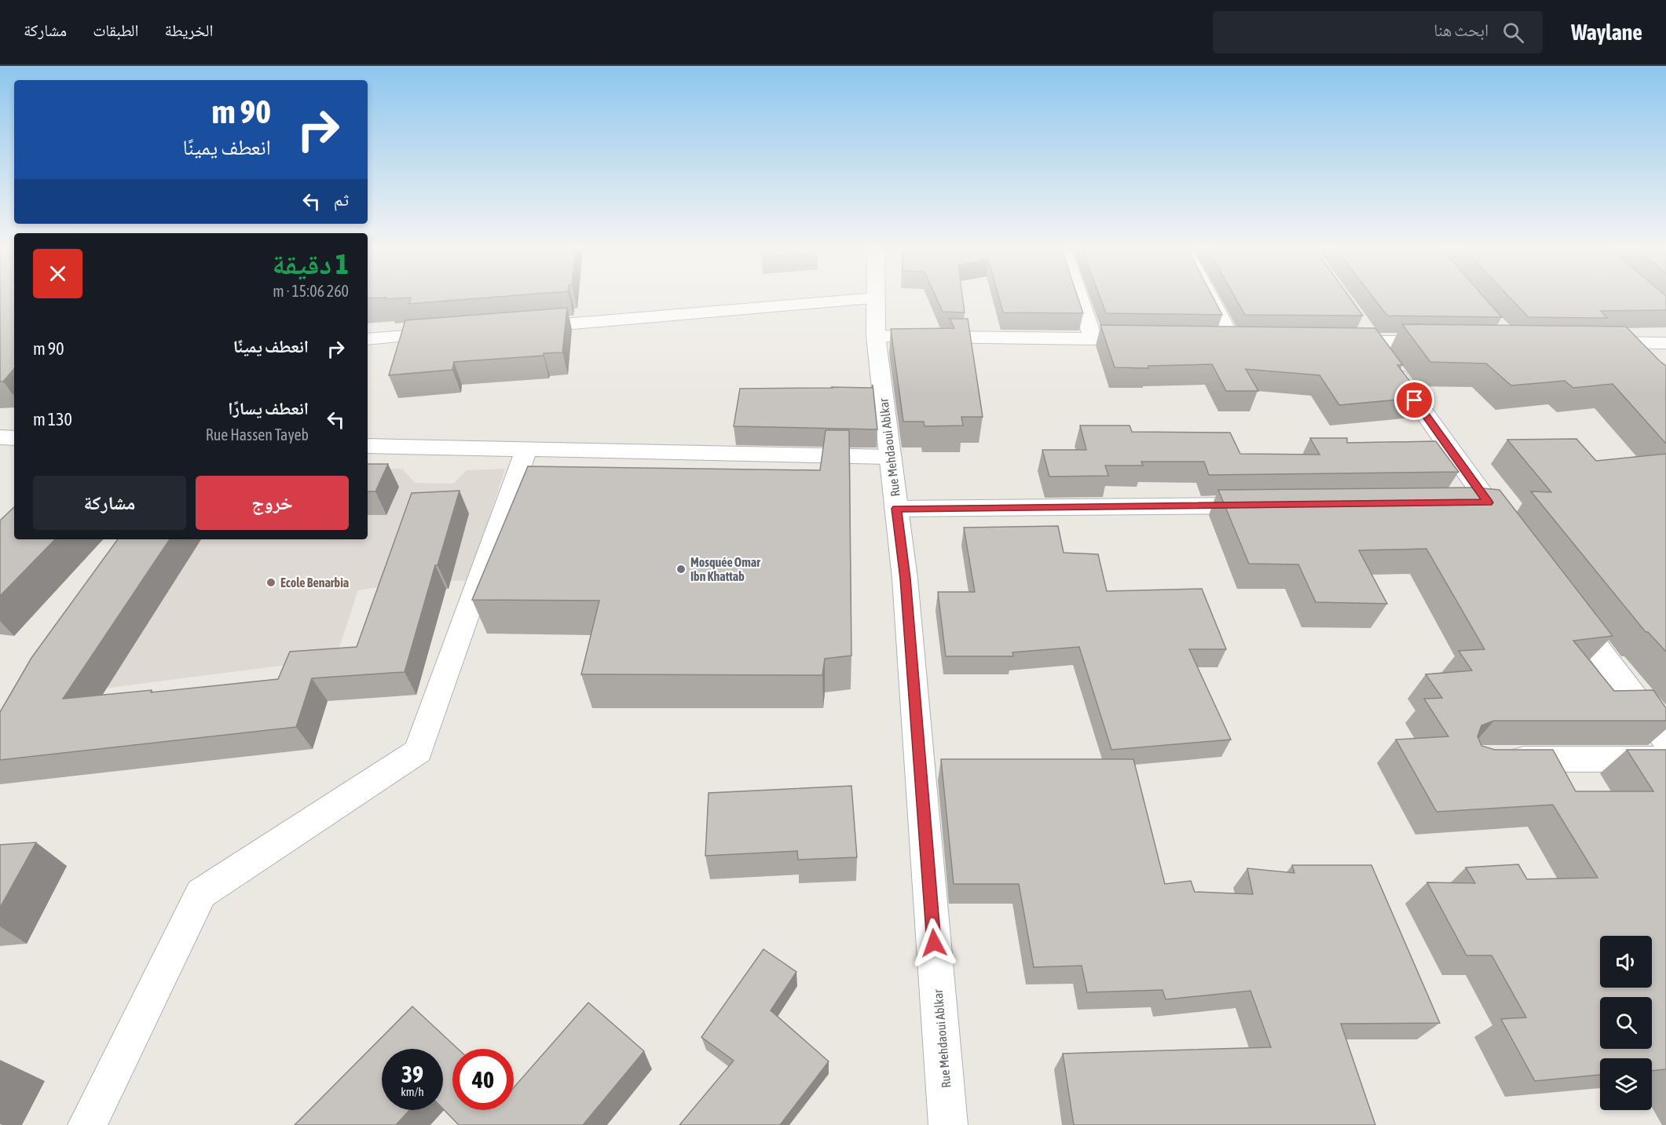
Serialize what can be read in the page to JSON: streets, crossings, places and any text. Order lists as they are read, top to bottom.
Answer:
{
  "streets": {
    "street": ["Rue Mehdaoui Ablkar"]
  },
  "places": ["Mosquée Omar Ibn Khattab", "Ecole Benarbia"],
  "page": {
    "header": "Waylane",
    "search": "ابحث هنا",
    "nav": ["الخريطة", "الطبقات", "مشاركة"],
    "turn": ["90 m", "انعطف يمينًا"],
    "then": "ثم",
    "heading": ["1 دقيقة", "260 m · 15:06"],
    "list": [
      {
        "name": "انعطف يمينًا",
        "value": "90 m"
      },
      {
        "name": "انعطف يسارًا",
        "note": "Rue Hassen Tayeb",
        "value": "130 m"
      }
    ],
    "buttons": ["خروج", "مشاركة"],
    "speed": "39 km/h",
    "limit": "40"
  }
}
